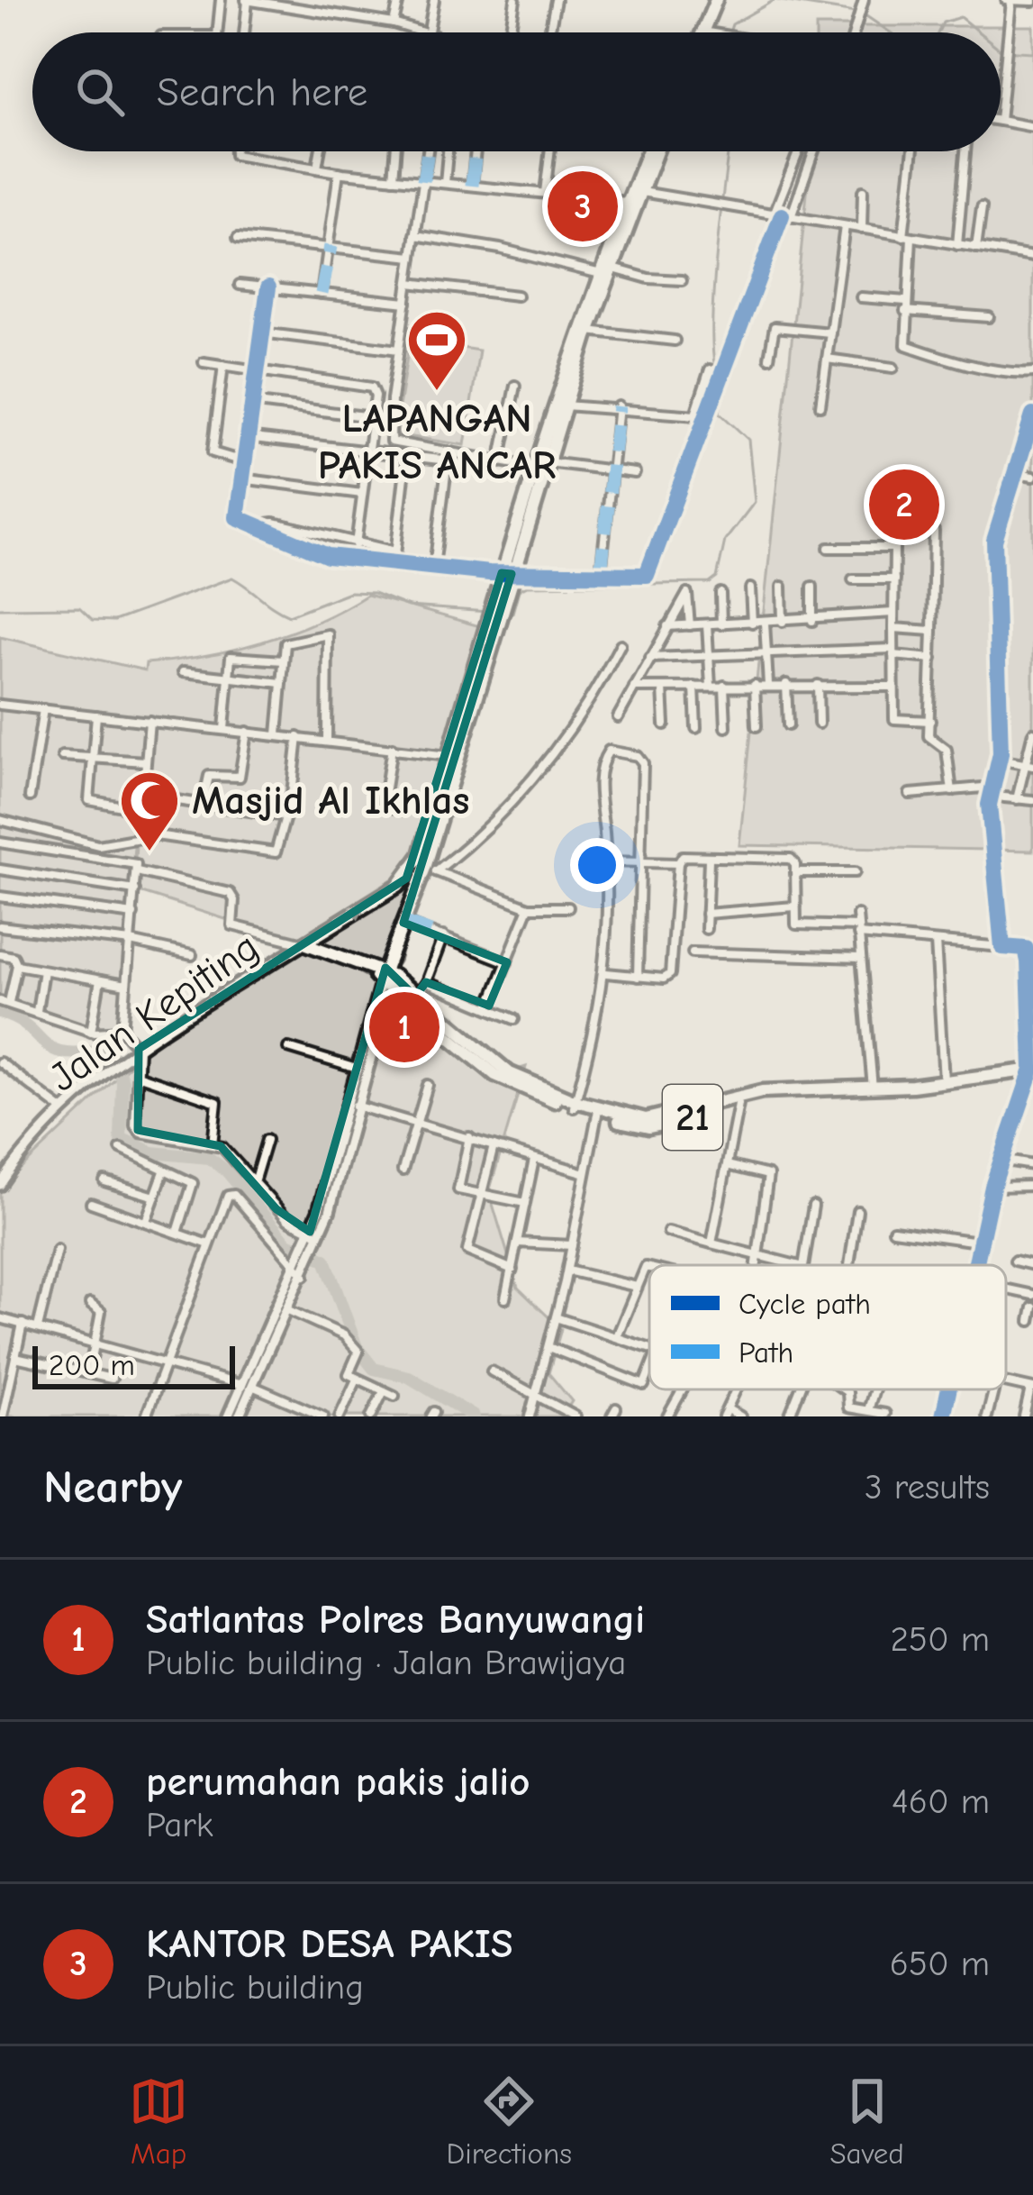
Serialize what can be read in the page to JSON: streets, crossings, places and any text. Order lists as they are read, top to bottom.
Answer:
{
  "streets": {
    "highway": ["21"],
    "main road": ["Jalan Kepiting"]
  },
  "crossings": [
    ["Jalan Kepiting", "21"]
  ],
  "places": {
    "sports": ["LAPANGAN PAKIS ANCAR"],
    "mosque": ["Masjid Al Ikhlas"]
  },
  "legend": ["Cycle path", "Path"],
  "scale_bar": "200 m",
  "page": {
    "search": "Search here",
    "pins": ["3", "2", "1"],
    "scale": "200 m",
    "heading": ["Nearby", "3 results"],
    "list": [
      {
        "mark": "1",
        "name": "Satlantas Polres Banyuwangi",
        "note": "Public building · Jalan Brawijaya",
        "value": "250 m"
      },
      {
        "mark": "2",
        "name": "perumahan pakis jalio",
        "note": "Park",
        "value": "460 m"
      },
      {
        "mark": "3",
        "name": "KANTOR DESA PAKIS",
        "note": "Public building",
        "value": "650 m"
      }
    ],
    "nav": ["Map", "Directions", "Saved"]
  }
}
